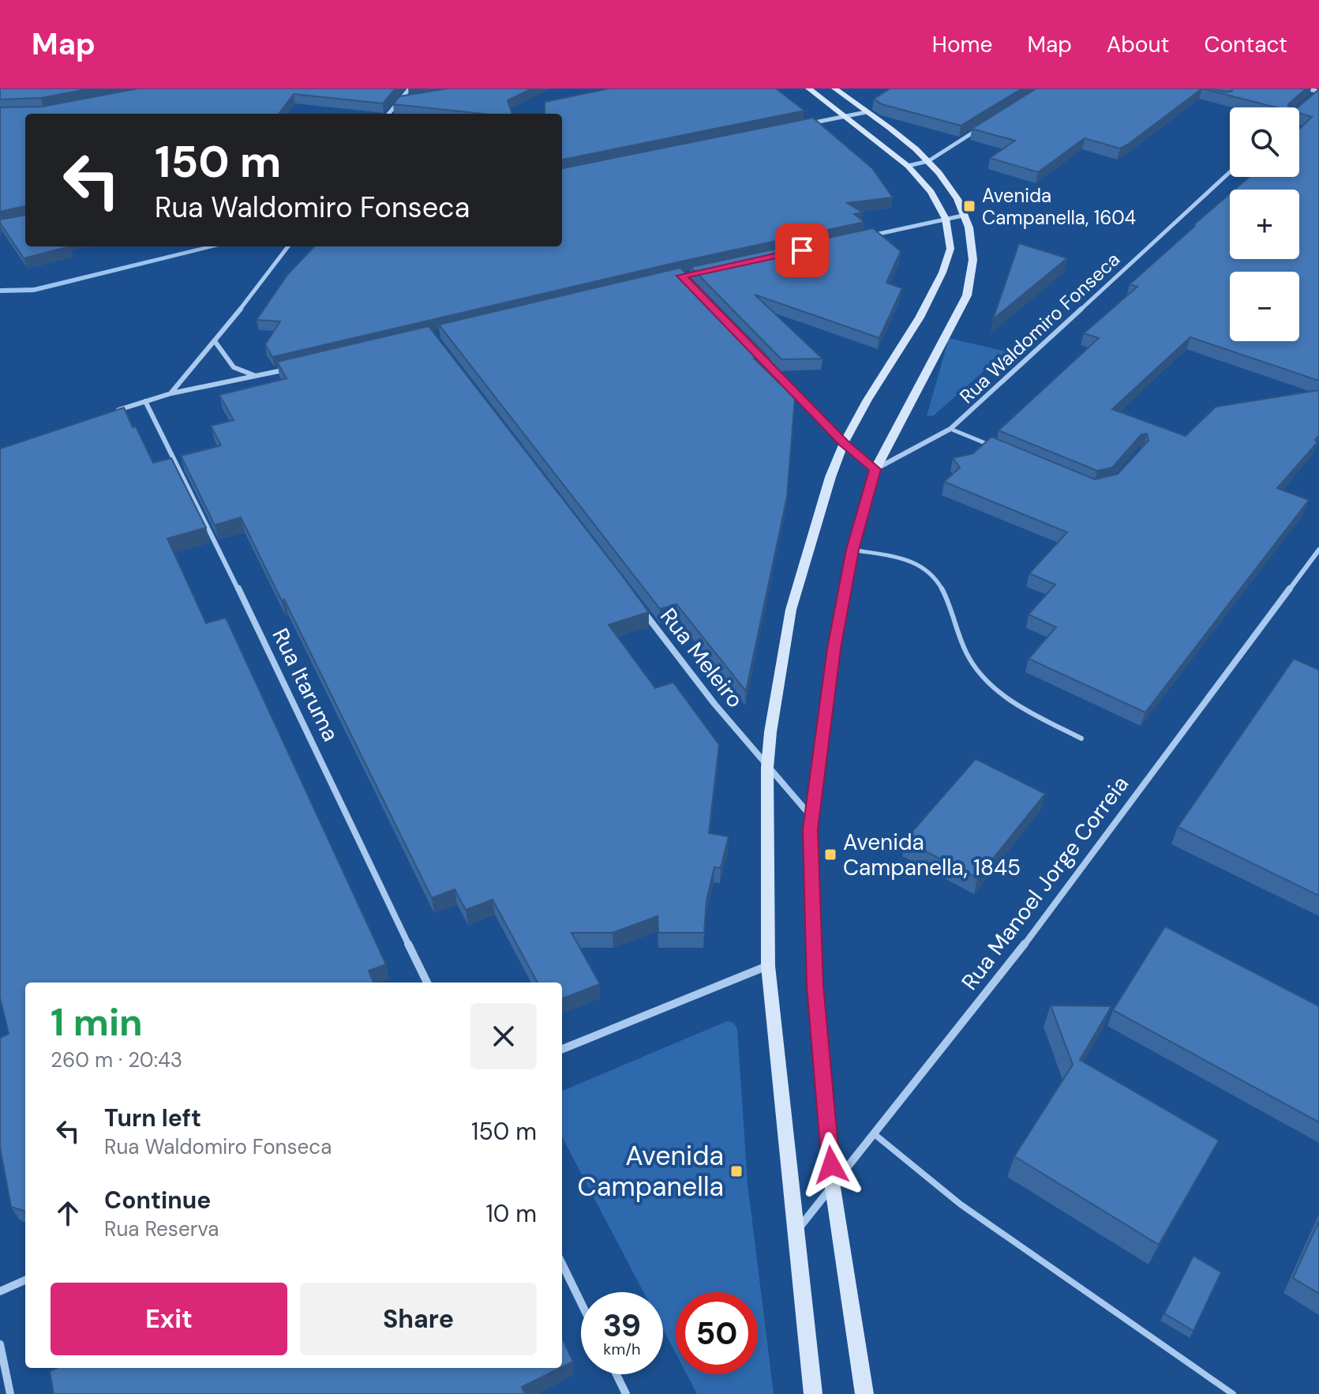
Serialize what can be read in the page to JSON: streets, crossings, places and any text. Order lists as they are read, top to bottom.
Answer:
{
  "streets": {
    "street": [
      "Rua Waldomiro Fonseca",
      "Rua Meleiro",
      "Rua Itaruma",
      "Rua Manoel Jorge Correia"
    ]
  },
  "places": {
    "transit": ["Avenida Campanella, 1604", "Avenida Campanella, 1845", "Avenida Campanella"]
  },
  "page": {
    "header": "Map",
    "nav": [
      "Home",
      "Map",
      "About",
      "Contact"
    ],
    "map_buttons": ["+", "−"],
    "turn": ["150 m", "Rua Waldomiro Fonseca"],
    "heading": ["1 min", "260 m · 20:43"],
    "list": [
      {
        "name": "Turn left",
        "note": "Rua Waldomiro Fonseca",
        "value": "150 m"
      },
      {
        "name": "Continue",
        "note": "Rua Reserva",
        "value": "10 m"
      }
    ],
    "buttons": ["Exit", "Share"],
    "speed": "39 km/h",
    "limit": "50"
  }
}
